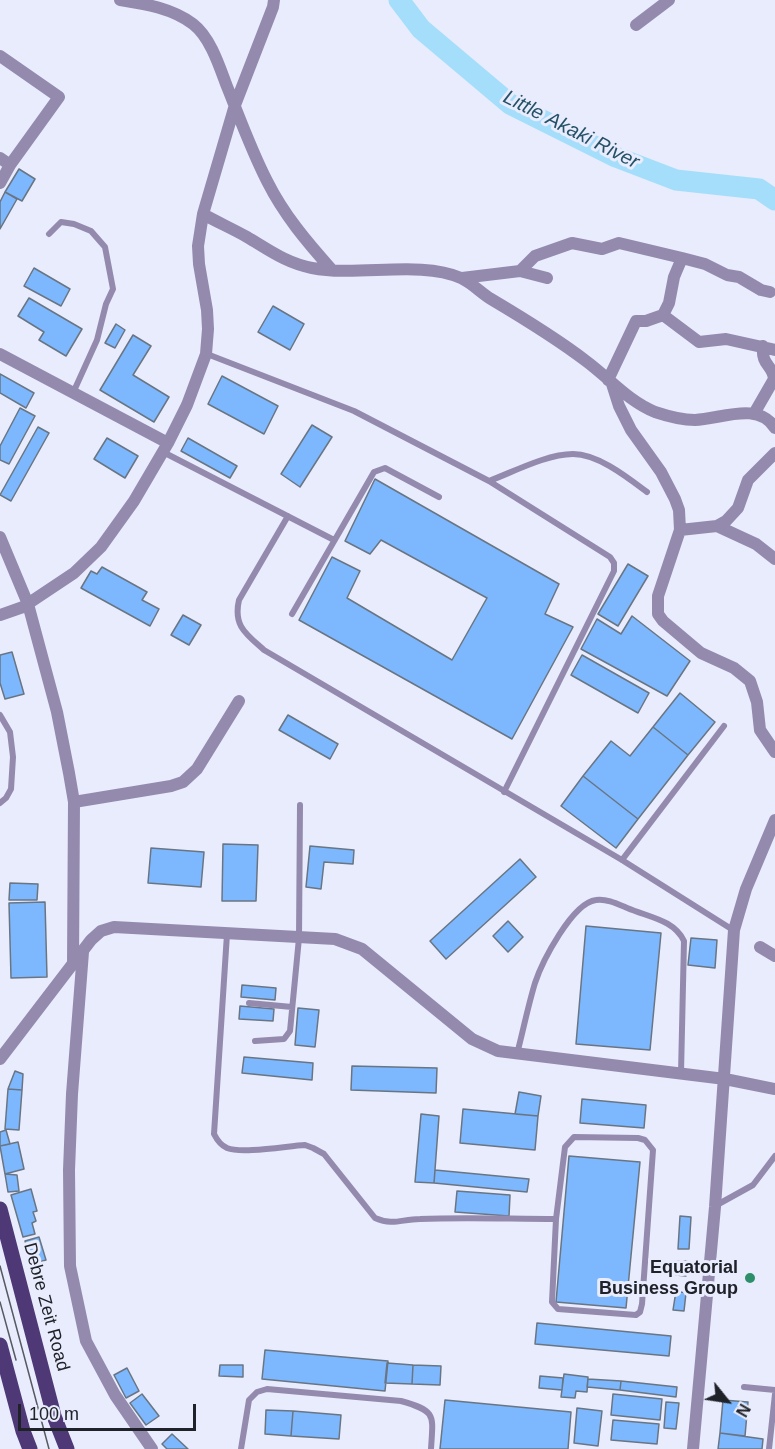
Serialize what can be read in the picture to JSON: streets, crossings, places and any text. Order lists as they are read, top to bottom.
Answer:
{
  "streets": {
    "main road": ["Debre Zeit Road"]
  },
  "water": ["Little Akaki River"],
  "places": ["Equatorial Business Group"],
  "scale_bar": "100 m",
  "north": "bottom right"
}
